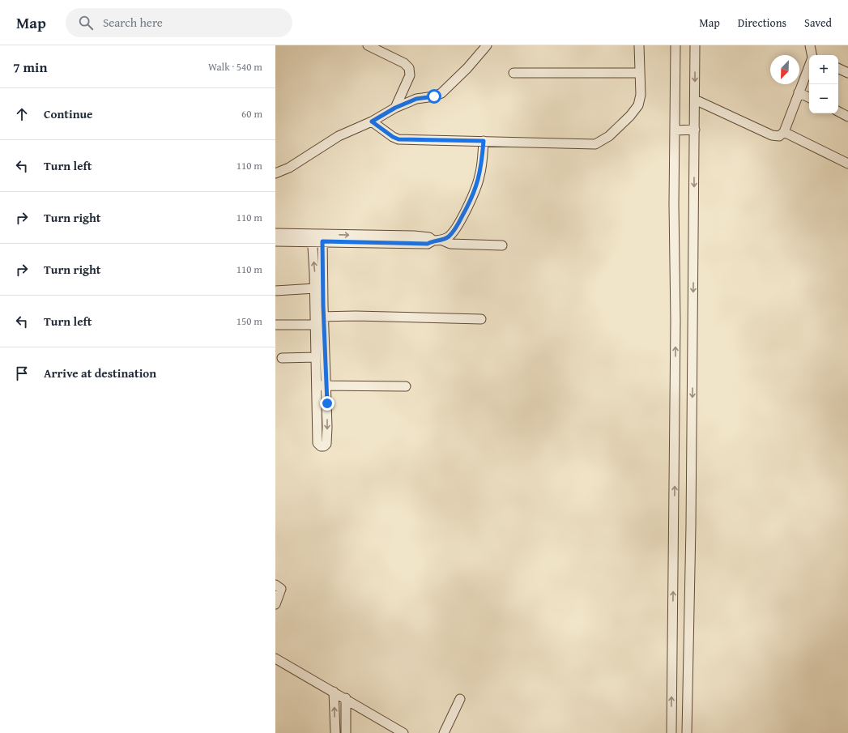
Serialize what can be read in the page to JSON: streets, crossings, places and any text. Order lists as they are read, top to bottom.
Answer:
{
  "north": "bottom left",
  "page": {
    "header": "Map",
    "search": "Search here",
    "nav": ["Map", "Directions", "Saved"],
    "heading": ["7 min", "Walk · 540 m"],
    "map_buttons": ["+", "−"],
    "list": [
      ["Continue", "60 m"],
      ["Turn left", "110 m"],
      ["Turn right", "110 m"],
      ["Turn right", "110 m"],
      ["Turn left", "150 m"],
      "Arrive at destination"
    ]
  }
}
